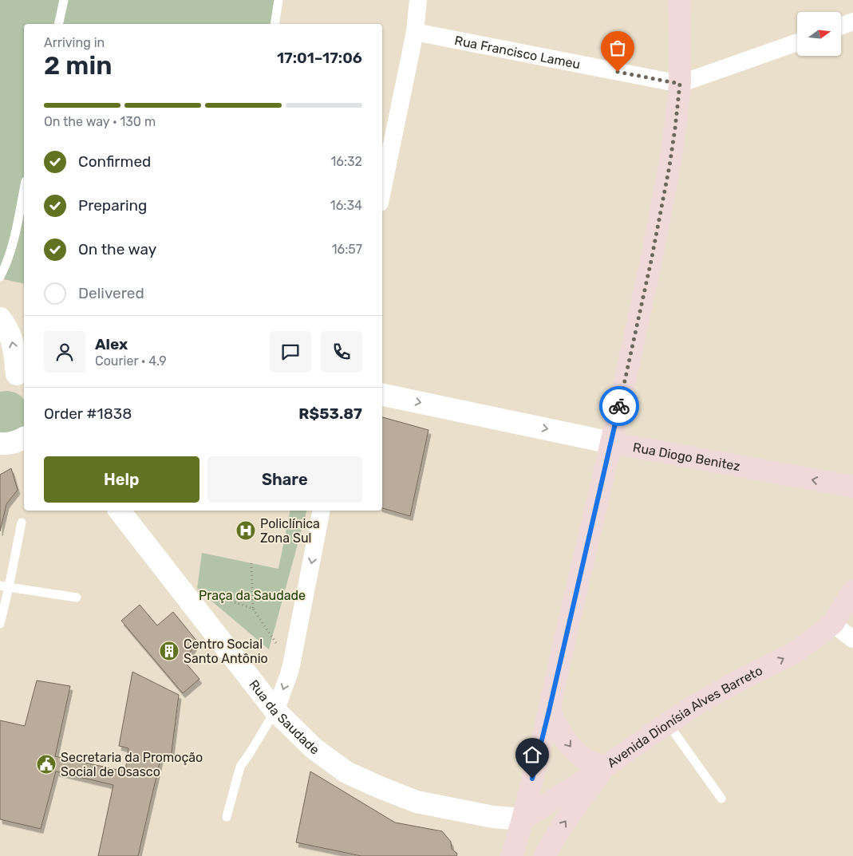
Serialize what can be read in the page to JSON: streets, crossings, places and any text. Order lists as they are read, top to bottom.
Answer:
{
  "streets": {
    "main road": ["Rua Diogo Benitez", "Avenida Dionísia Alves Barreto"],
    "street": ["Rua Francisco Lameu", "Rua da Saudade"]
  },
  "one_way": ["Avenida Dionísia Alves Barreto"],
  "parks": ["Praça da Saudade"],
  "places": {
    "hospital": ["Policlínica Zona Sul"],
    "building": ["Centro Social Santo Antônio"],
    "public building": ["Secretaria da Promoção Social de Osasco"]
  },
  "north": "right",
  "page": {
    "heading": ["2 min", "Arriving in", "17:01–17:06"],
    "panel": [
      "Alex",
      "Courier · 4.9",
      "Order #1838",
      "R$53.87"
    ],
    "bar": "On the way · 130 m",
    "list": [
      ["Confirmed", "16:32"],
      ["Preparing", "16:34"],
      ["On the way", "16:57"],
      "Delivered"
    ],
    "buttons": ["Help", "Share"]
  }
}
